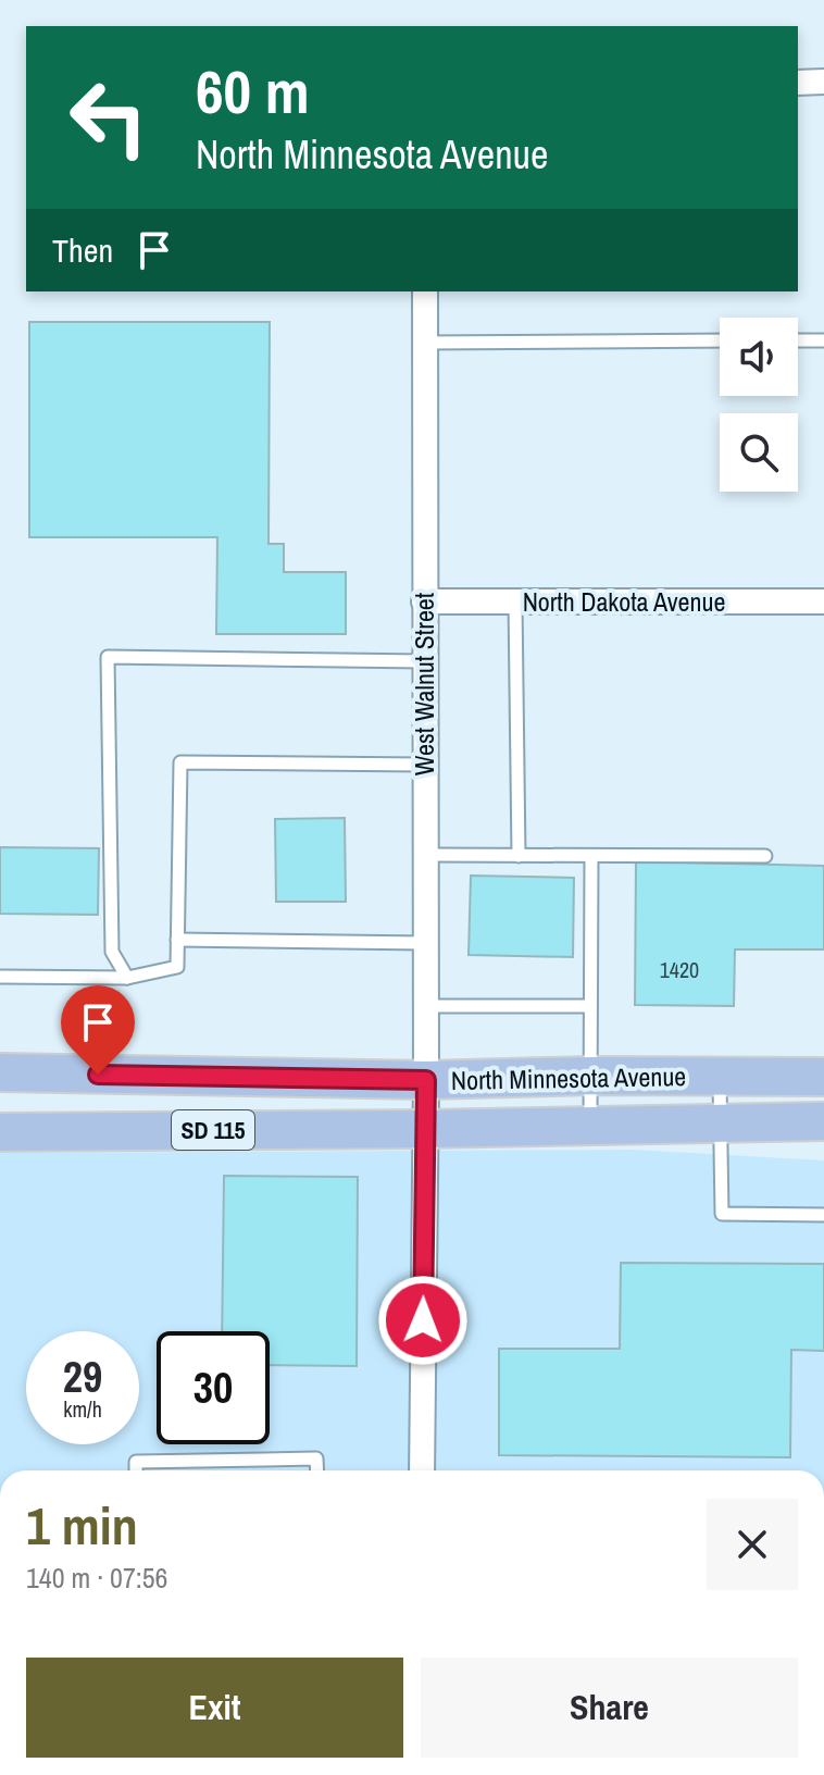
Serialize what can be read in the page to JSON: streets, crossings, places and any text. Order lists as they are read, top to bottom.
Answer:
{
  "streets": {
    "main road": ["North Minnesota Avenue", "SD 115"],
    "street": ["North Dakota Avenue", "West Walnut Street"]
  },
  "crossings": [
    ["North Dakota Avenue", "West Walnut Street"],
    ["West Walnut Street", "North Minnesota Avenue"]
  ],
  "house_numbers": ["1420"],
  "page": {
    "turn": ["60 m", "North Minnesota Avenue"],
    "then": "Then",
    "speed": "29 km/h",
    "limit": "30",
    "heading": ["1 min", "140 m · 07:56"],
    "buttons": ["Exit", "Share"]
  }
}
